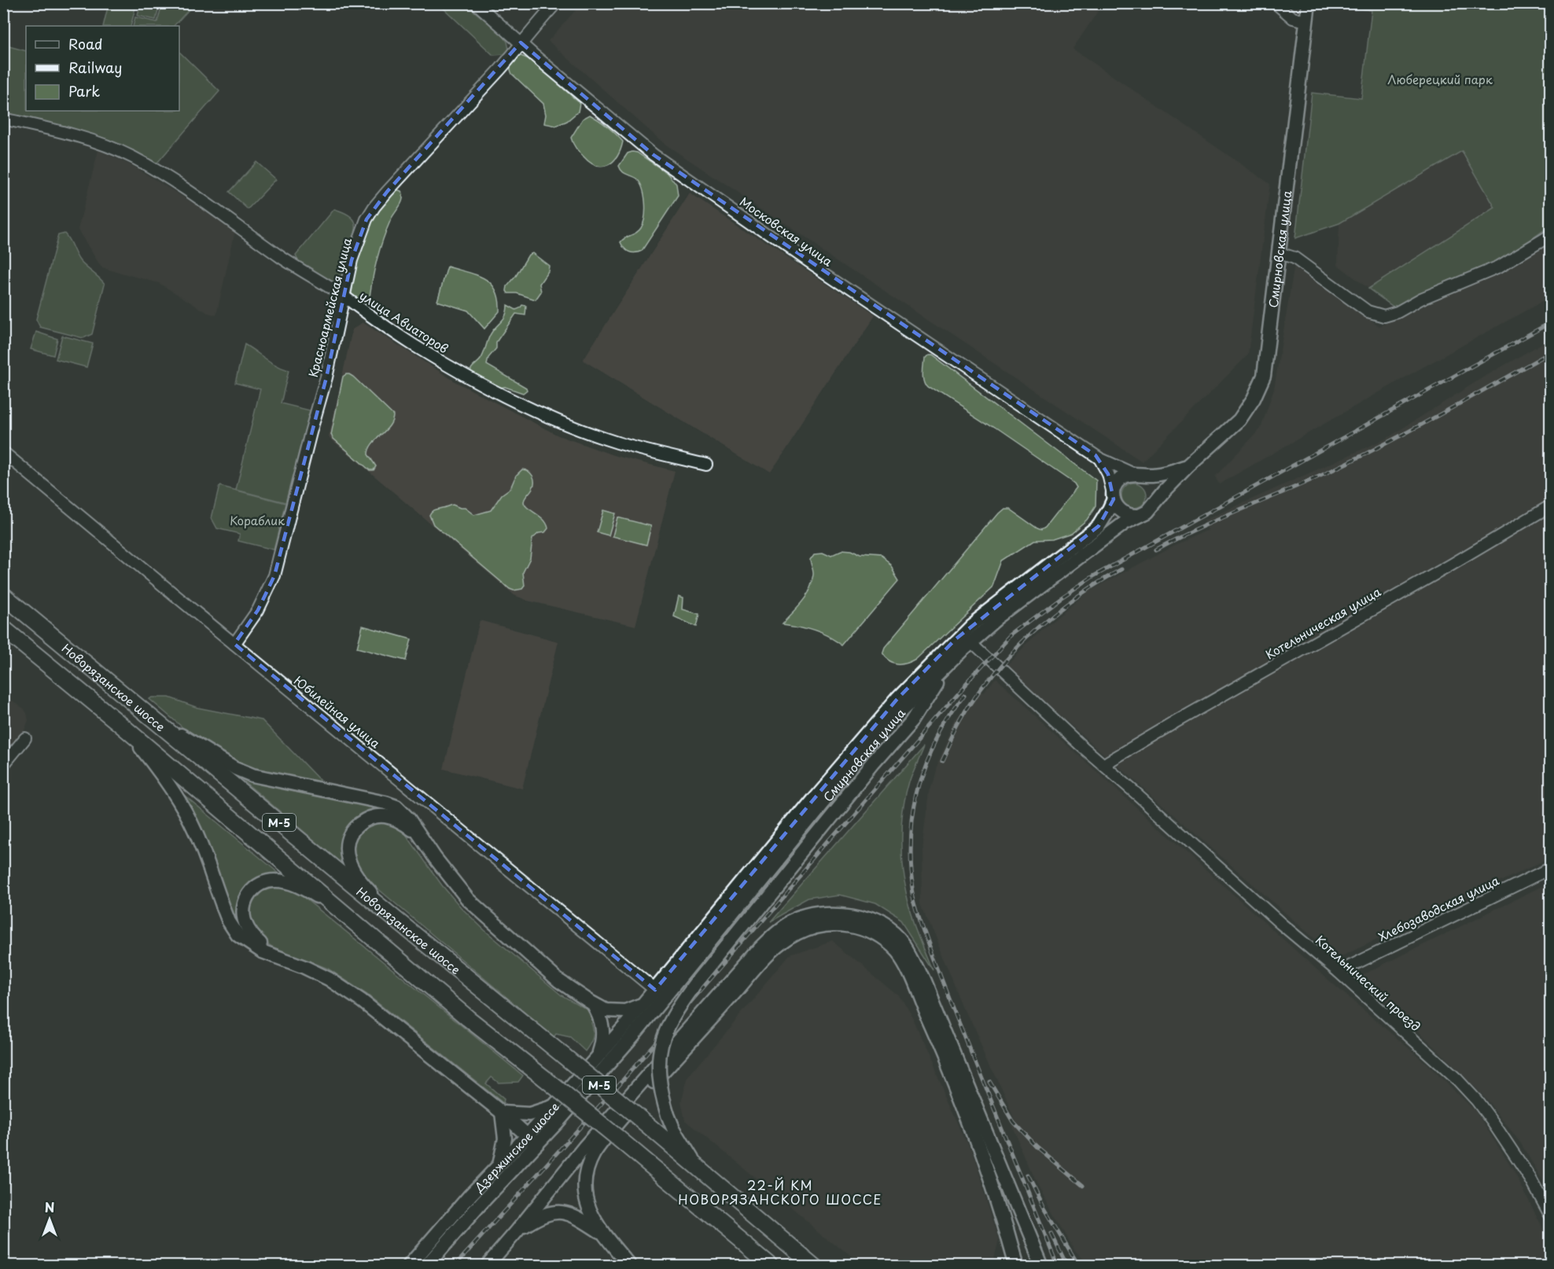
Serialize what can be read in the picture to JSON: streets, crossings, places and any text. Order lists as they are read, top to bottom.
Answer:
{
  "streets": {
    "highway": ["Новорязанское шоссе", "М-5"],
    "main road": ["Смирновская улица", "Дзержинское шоссе"],
    "street": [
      "Московская улица",
      "Красноармейская улица",
      "улица Авиаторов",
      "Котельническая улица",
      "Юбилейная улица",
      "Хлебозаводская улица",
      "Котельнический проезд"
    ]
  },
  "crossings": [
    ["Московская улица", "Смирновская улица"],
    ["Московская улица", "Красноармейская улица"],
    ["Смирновская улица", "Юбилейная улица"],
    ["Смирновская улица", "М-5"],
    ["Смирновская улица", "Котельнический проезд"],
    ["Смирновская улица", "Дзержинское шоссе"],
    ["Красноармейская улица", "улица Авиаторов"],
    ["Красноармейская улица", "Юбилейная улица"],
    ["Котельническая улица", "Котельнический проезд"],
    ["Новорязанское шоссе", "М-5"],
    ["М-5", "Дзержинское шоссе"],
    ["Хлебозаводская улица", "Котельнический проезд"]
  ],
  "districts": ["22-Й КМ НОВОРЯЗАНСКОГО ШОССЕ"],
  "parks": ["Люберецкий парк", "Кораблик"],
  "legend": ["Road", "Railway", "Park"],
  "north": "top"
}
